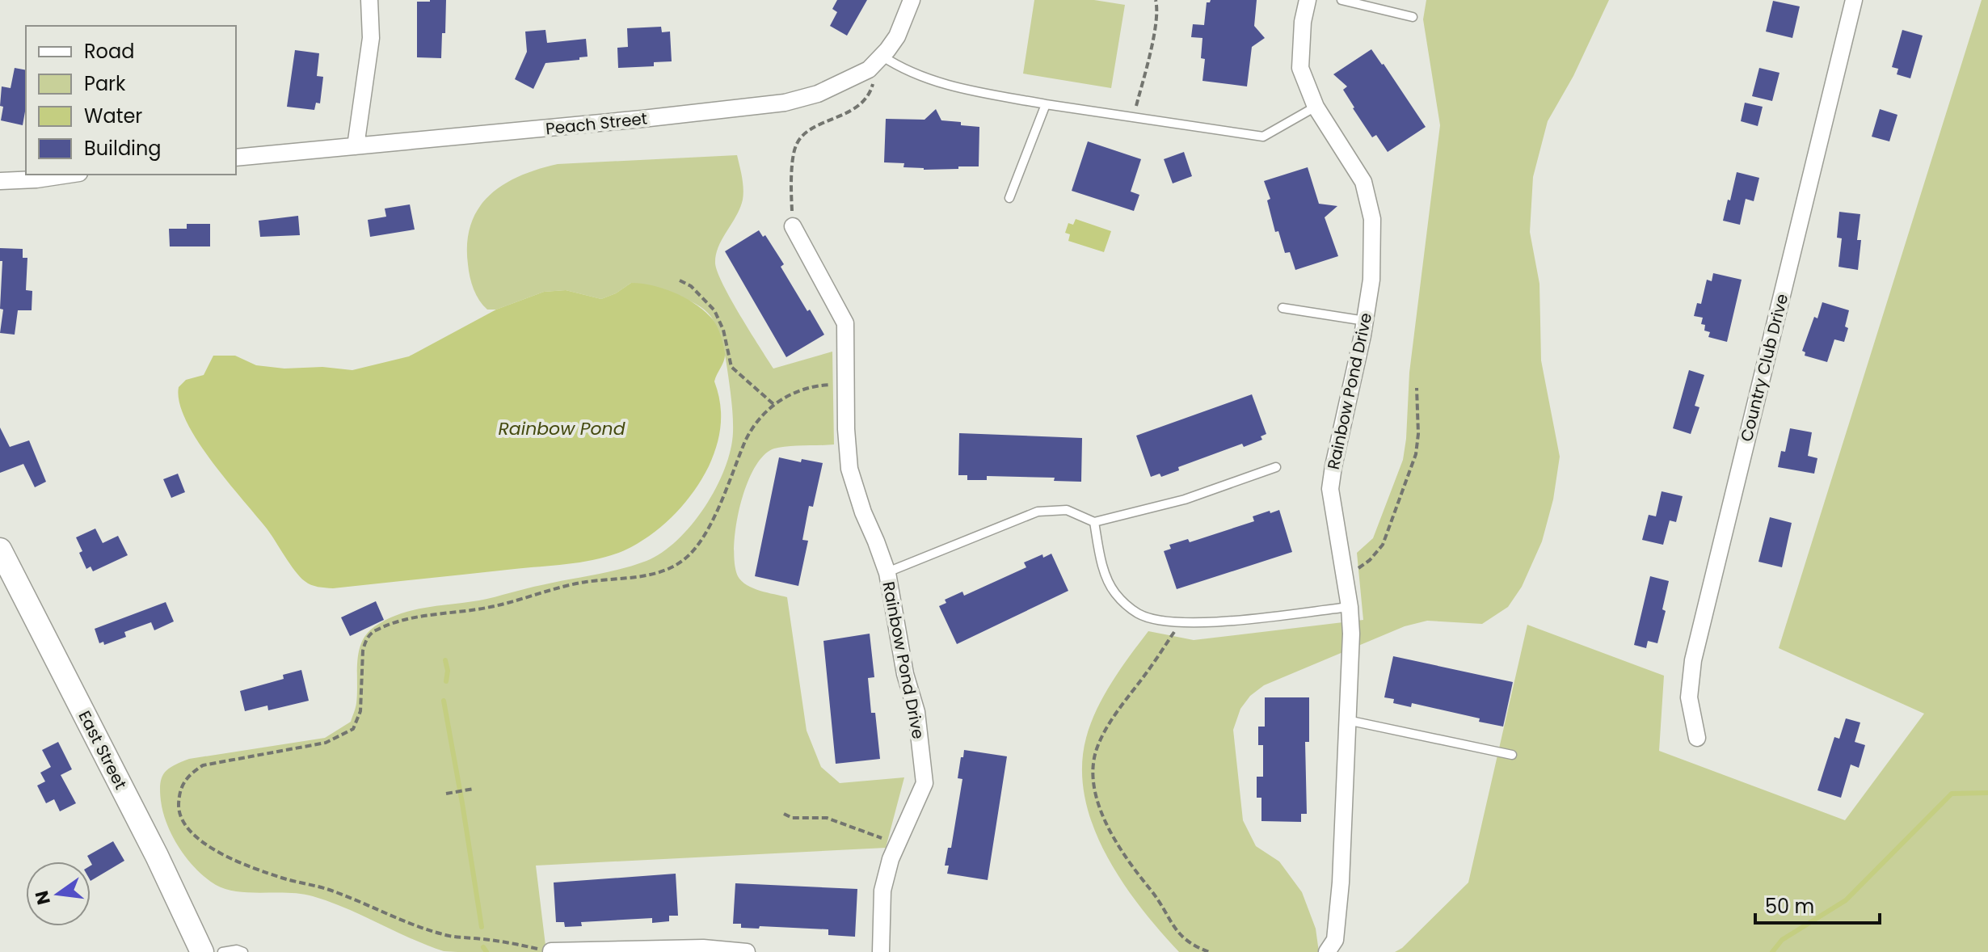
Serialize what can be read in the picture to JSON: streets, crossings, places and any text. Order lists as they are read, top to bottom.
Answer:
{
  "streets": {
    "main road": ["East Street"],
    "street": ["Peach Street", "Country Club Drive", "Rainbow Pond Drive"]
  },
  "water": ["Rainbow Pond"],
  "legend": [
    "Road",
    "Park",
    "Water",
    "Building"
  ],
  "scale_bar": "50 m",
  "north": "left"
}
